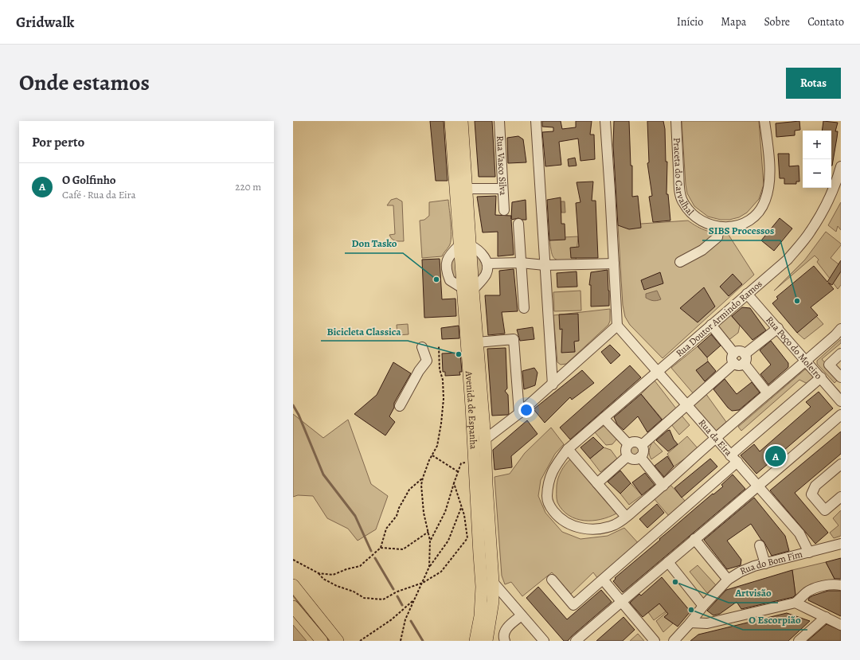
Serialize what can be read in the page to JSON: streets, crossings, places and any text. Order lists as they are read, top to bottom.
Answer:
{
  "streets": {
    "main road": ["Avenida de Espanha"],
    "street": [
      "Rua Vasco Silva",
      "Praceta do Carvalhal",
      "Rua Doutor Armindo Ramos",
      "Rua Poço do Moleiro",
      "Rua da Eira",
      "Rua do Bom Fim"
    ]
  },
  "crossings": [
    ["Rua Doutor Armindo Ramos", "Rua Poço do Moleiro"],
    ["Rua Doutor Armindo Ramos", "Rua da Eira"],
    ["Rua da Eira", "Rua do Bom Fim"]
  ],
  "places": [
    "Don Tasko",
    "SIBS Processos",
    "Bicicleta Classica",
    "Artvisão",
    "O Escorpião"
  ],
  "page": {
    "header": "Gridwalk",
    "nav": [
      "Início",
      "Mapa",
      "Sobre",
      "Contato"
    ],
    "title": "Onde estamos",
    "buttons": "Rotas",
    "heading": "Por perto",
    "map_buttons": ["+", "−"],
    "list": [
      {
        "mark": "A",
        "name": "O Golfinho",
        "note": "Café · Rua da Eira",
        "value": "220 m"
      }
    ],
    "pins": "A"
  }
}
